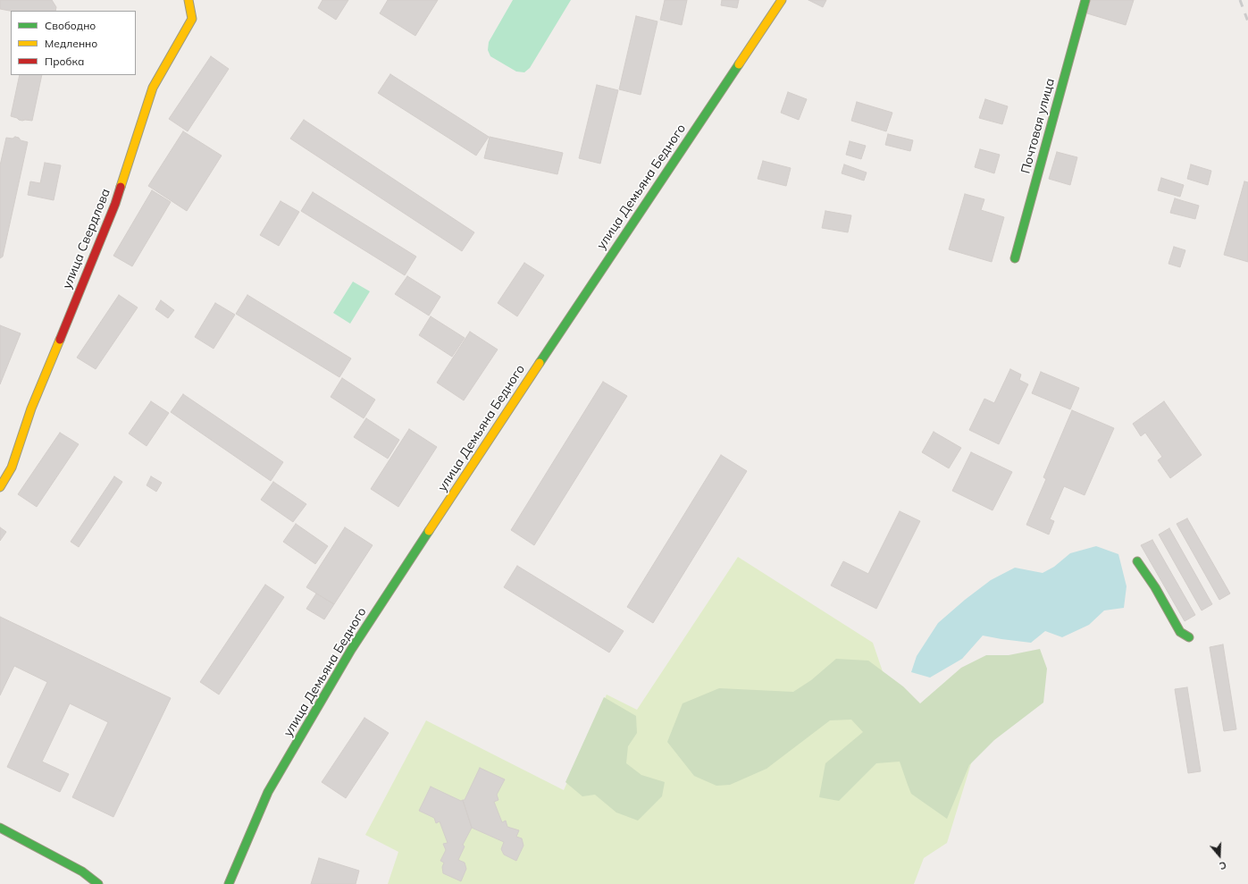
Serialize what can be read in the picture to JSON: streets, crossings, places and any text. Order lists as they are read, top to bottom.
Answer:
{
  "streets": {
    "main road": ["Почтовая улица", "улица Демьяна Бедного", "улица Свердлова"]
  },
  "legend": ["Свободно", "Медленно", "Пробка"],
  "north": "bottom"
}
